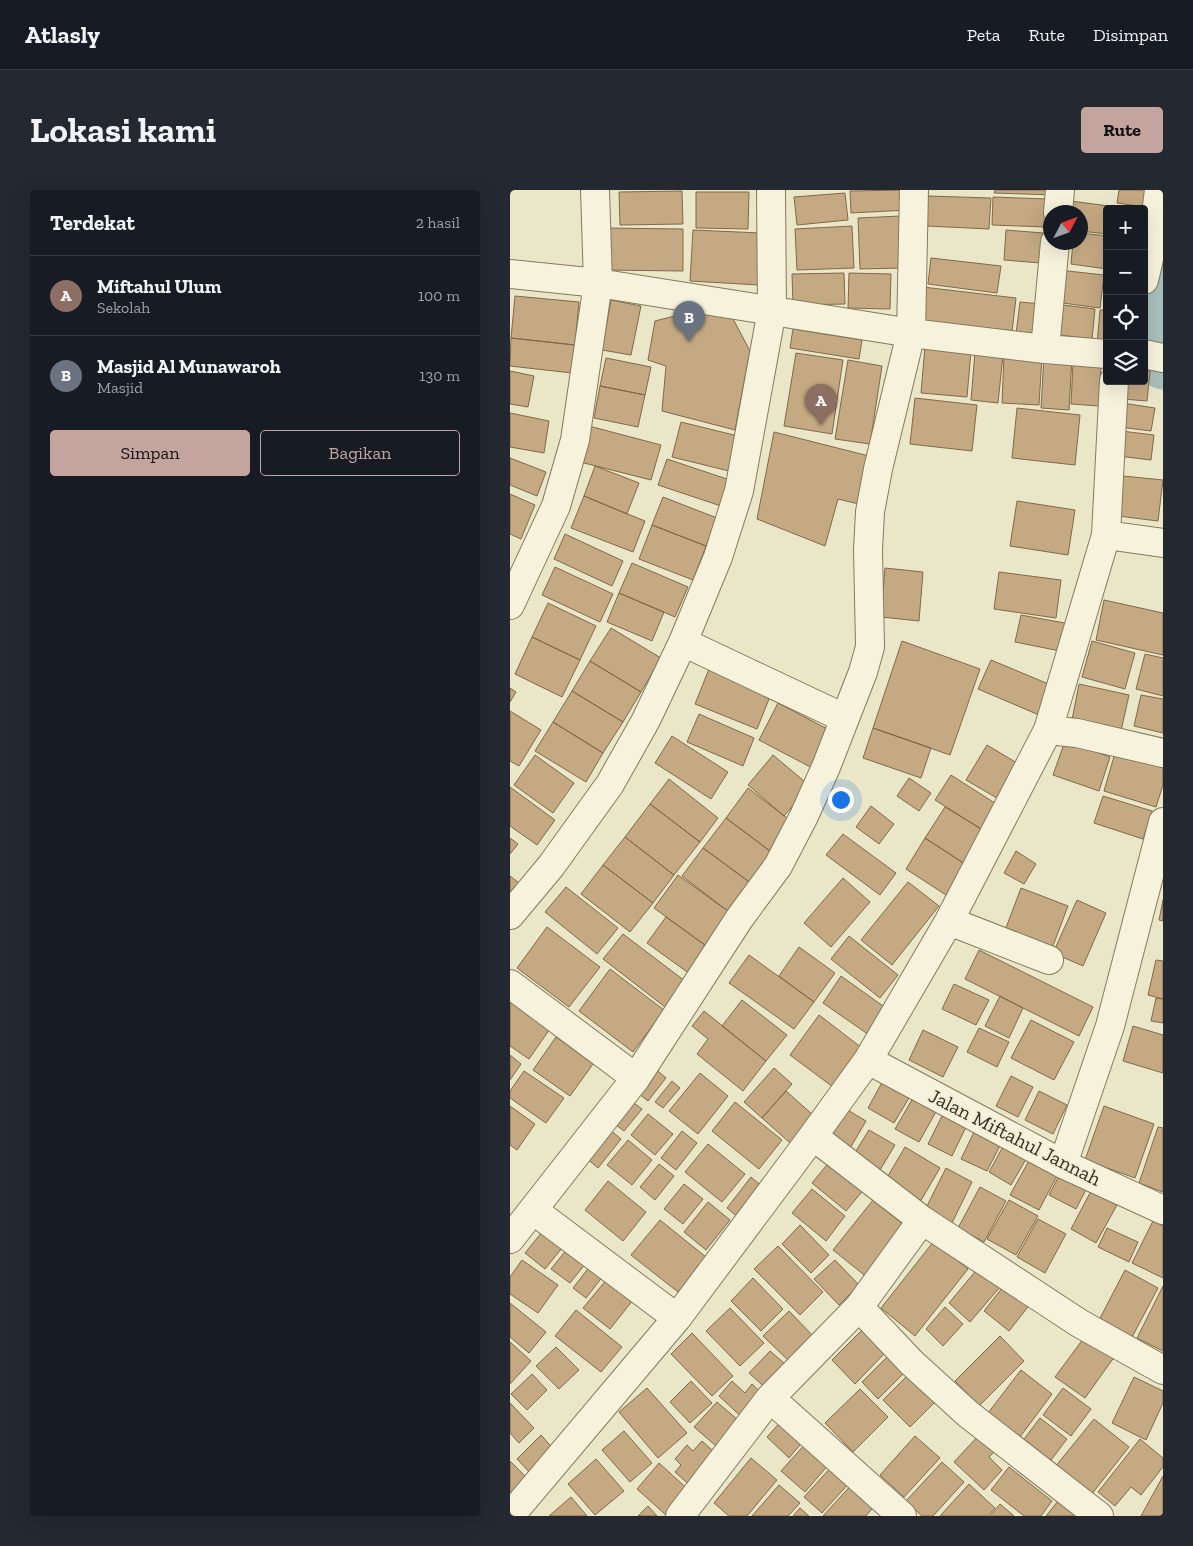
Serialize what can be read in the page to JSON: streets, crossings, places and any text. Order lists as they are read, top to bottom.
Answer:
{
  "streets": {
    "street": ["Jalan Miftahul Jannah"]
  },
  "north": "top right",
  "page": {
    "header": "Atlasly",
    "nav": ["Peta", "Rute", "Disimpan"],
    "buttons": [
      "Rute",
      ["Simpan", "Bagikan"]
    ],
    "title": "Lokasi kami",
    "heading": ["Terdekat", "2 hasil"],
    "map_buttons": ["+", "−"],
    "list": [
      {
        "mark": "A",
        "name": "Miftahul Ulum",
        "note": "Sekolah",
        "value": "100 m"
      },
      {
        "mark": "B",
        "name": "Masjid Al Munawaroh",
        "note": "Masjid",
        "value": "130 m"
      }
    ],
    "pins": ["B", "A"]
  }
}
